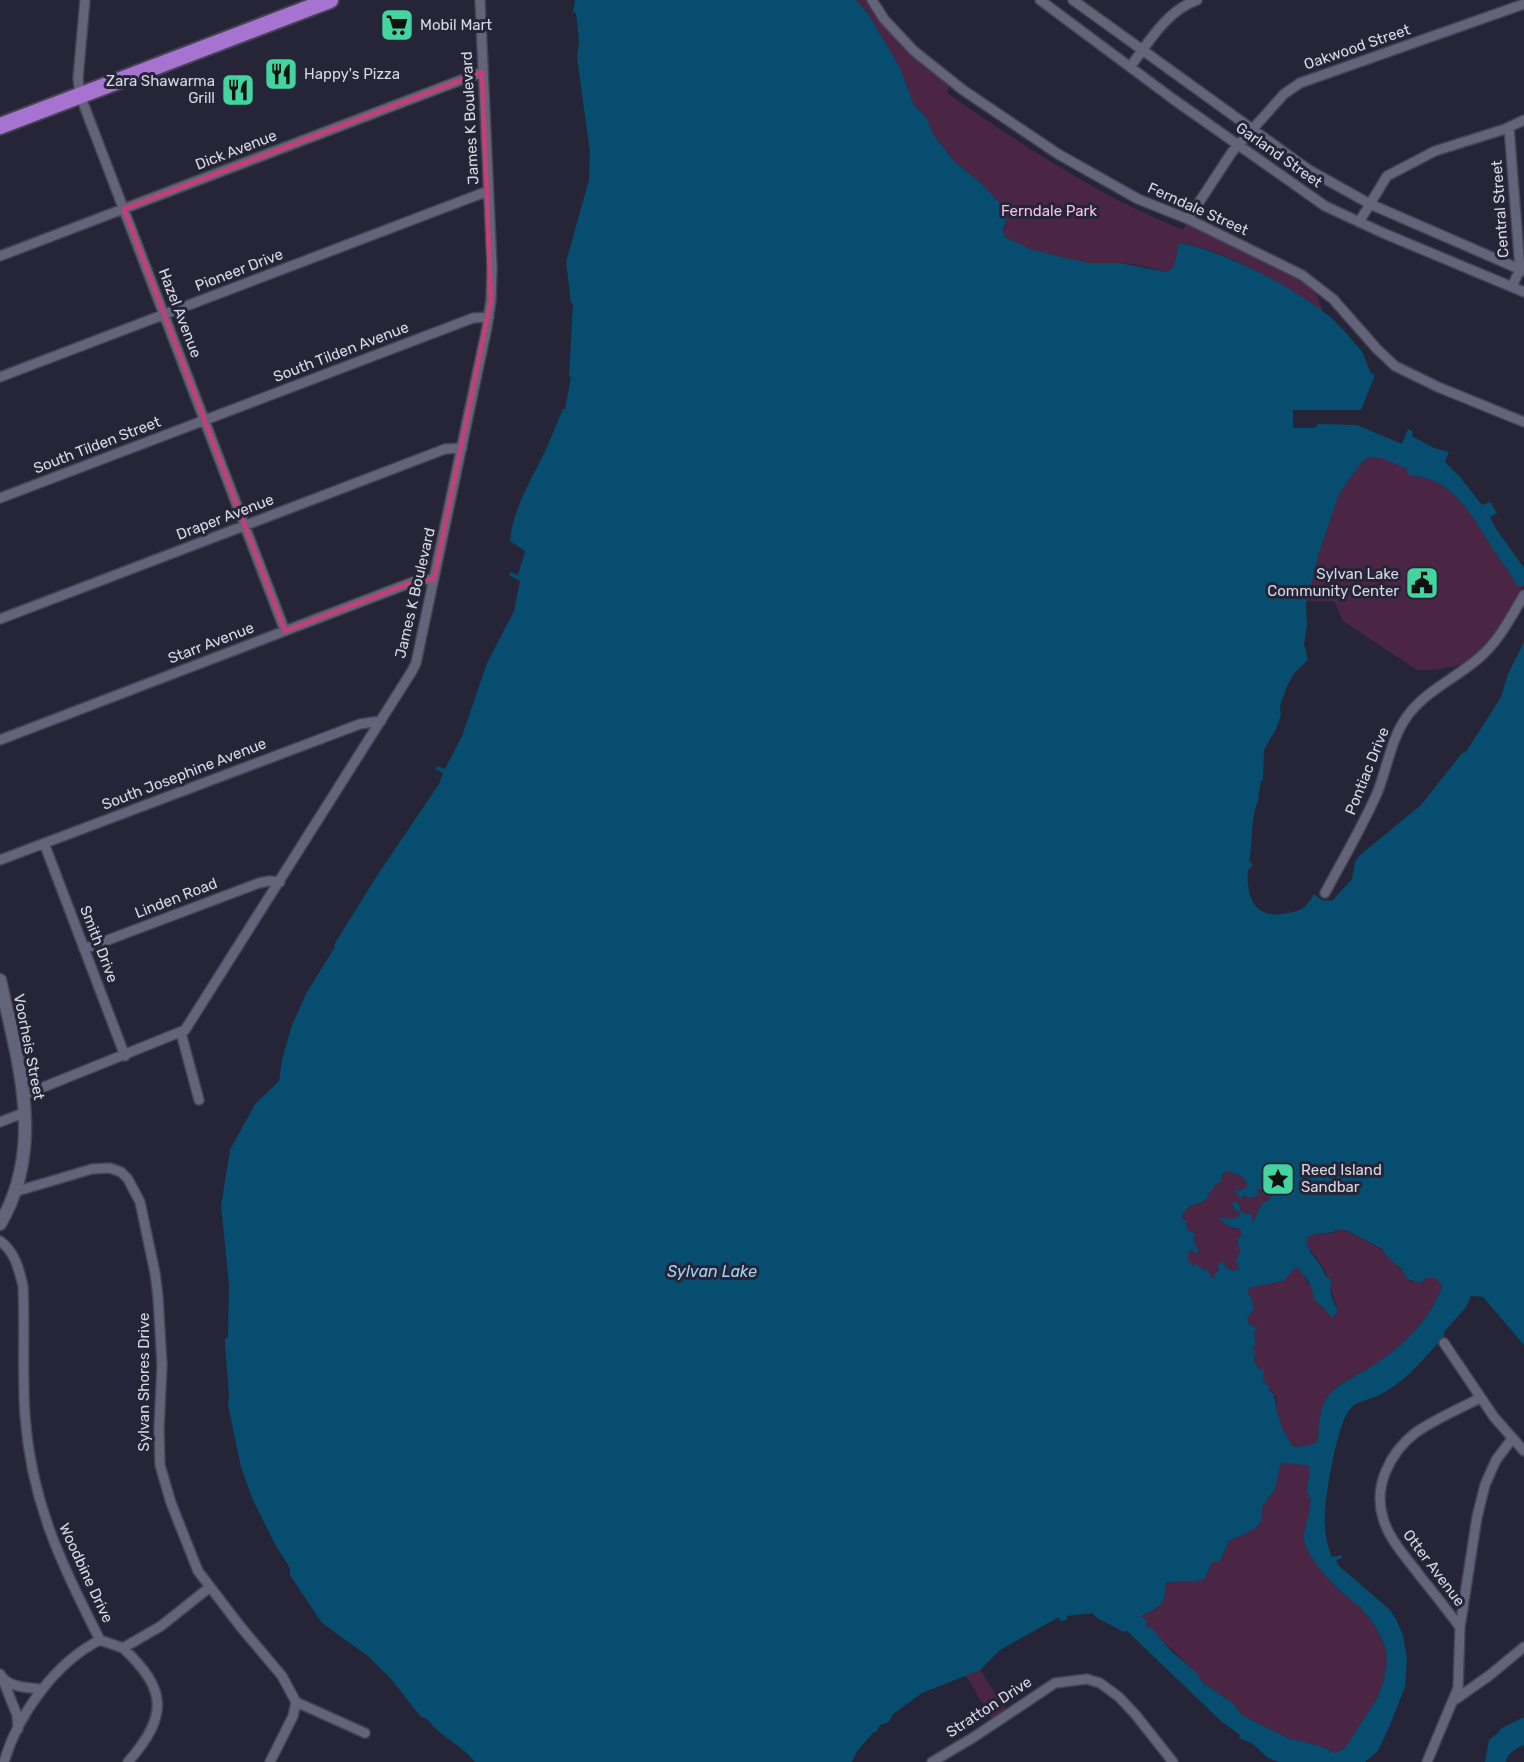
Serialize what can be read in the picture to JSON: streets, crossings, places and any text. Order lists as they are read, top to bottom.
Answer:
{
  "streets": {
    "street": [
      "Oakwood Street",
      "James K Boulevard",
      "Dick Avenue",
      "Garland Street",
      "Ferndale Street",
      "Central Street",
      "Pioneer Drive",
      "Hazel Avenue",
      "South Tilden Avenue",
      "South Tilden Street",
      "Draper Avenue",
      "Starr Avenue",
      "Pontiac Drive",
      "South Josephine Avenue",
      "Linden Road",
      "Smith Drive",
      "Voorheis Street",
      "Sylvan Shores Drive",
      "Otter Avenue",
      "Woodbine Drive",
      "Stratton Drive"
    ]
  },
  "crossings": [
    ["Oakwood Street", "Garland Street"],
    ["Oakwood Street", "Ferndale Street"],
    ["James K Boulevard", "Dick Avenue"],
    ["James K Boulevard", "Pioneer Drive"],
    ["James K Boulevard", "South Tilden Avenue"],
    ["James K Boulevard", "Draper Avenue"],
    ["James K Boulevard", "Starr Avenue"],
    ["James K Boulevard", "South Josephine Avenue"],
    ["James K Boulevard", "Linden Road"],
    ["Dick Avenue", "Hazel Avenue"],
    ["Garland Street", "Central Street"],
    ["Pioneer Drive", "Hazel Avenue"],
    ["Hazel Avenue", "South Tilden Avenue"],
    ["Hazel Avenue", "South Tilden Street"],
    ["Hazel Avenue", "Draper Avenue"],
    ["Hazel Avenue", "Starr Avenue"],
    ["South Tilden Avenue", "South Tilden Street"],
    ["South Josephine Avenue", "Smith Drive"],
    ["Linden Road", "Smith Drive"],
    ["Voorheis Street", "Sylvan Shores Drive"]
  ],
  "water": ["Sylvan Lake"],
  "parks": ["Ferndale Park"],
  "places": {
    "supermarket": ["Mobil Mart"],
    "restaurant": ["Happy's Pizza", "Zara Shawarma Grill"],
    "public building": ["Sylvan Lake Community Center"],
    "place": ["Reed Island Sandbar"]
  }
}
